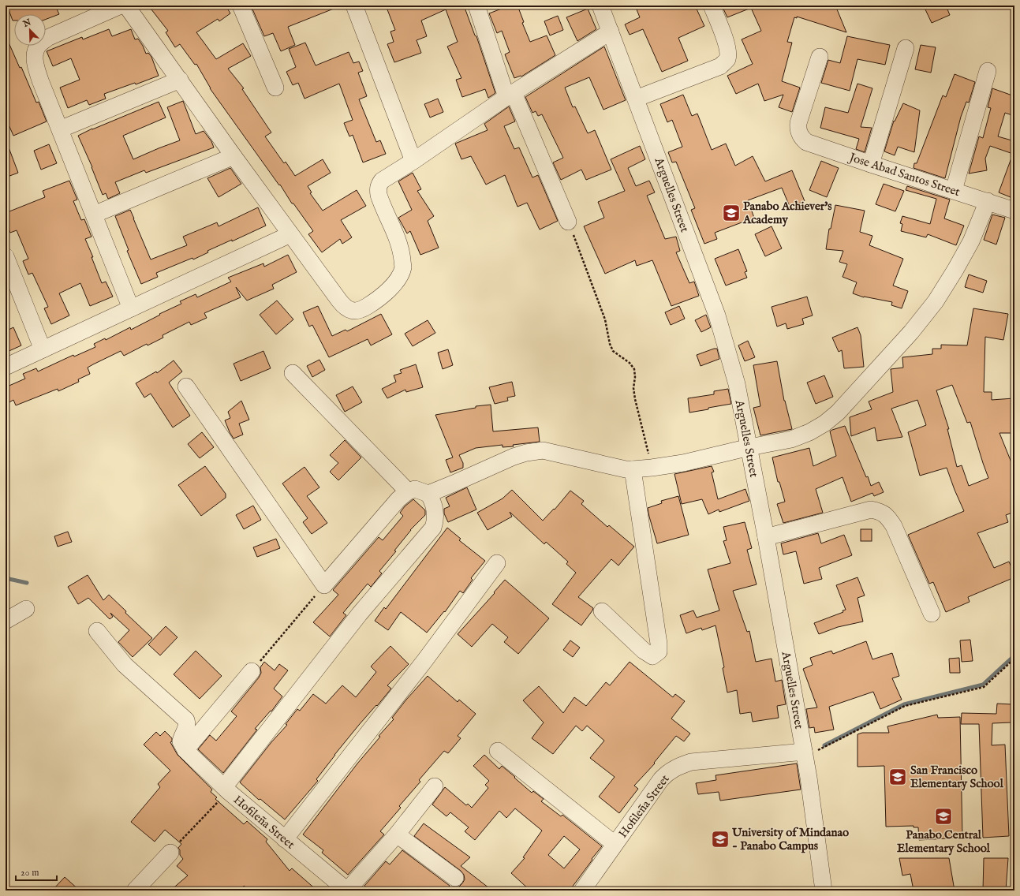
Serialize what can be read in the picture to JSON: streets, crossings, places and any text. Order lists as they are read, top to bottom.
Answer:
{
  "streets": {
    "street": ["Jose Abad Santos Street", "Arguelles Street", "Hofileña Street"]
  },
  "crossings": [
    ["Arguelles Street", "Hofileña Street"]
  ],
  "places": {
    "school or university": [
      "Panabo Achiever's Academy",
      "San Francisco Elementary School",
      "Panabo Central Elementary School",
      "University of Mindanao - Panabo Campus"
    ]
  },
  "scale_bar": "20 m",
  "north": "top left"
}
